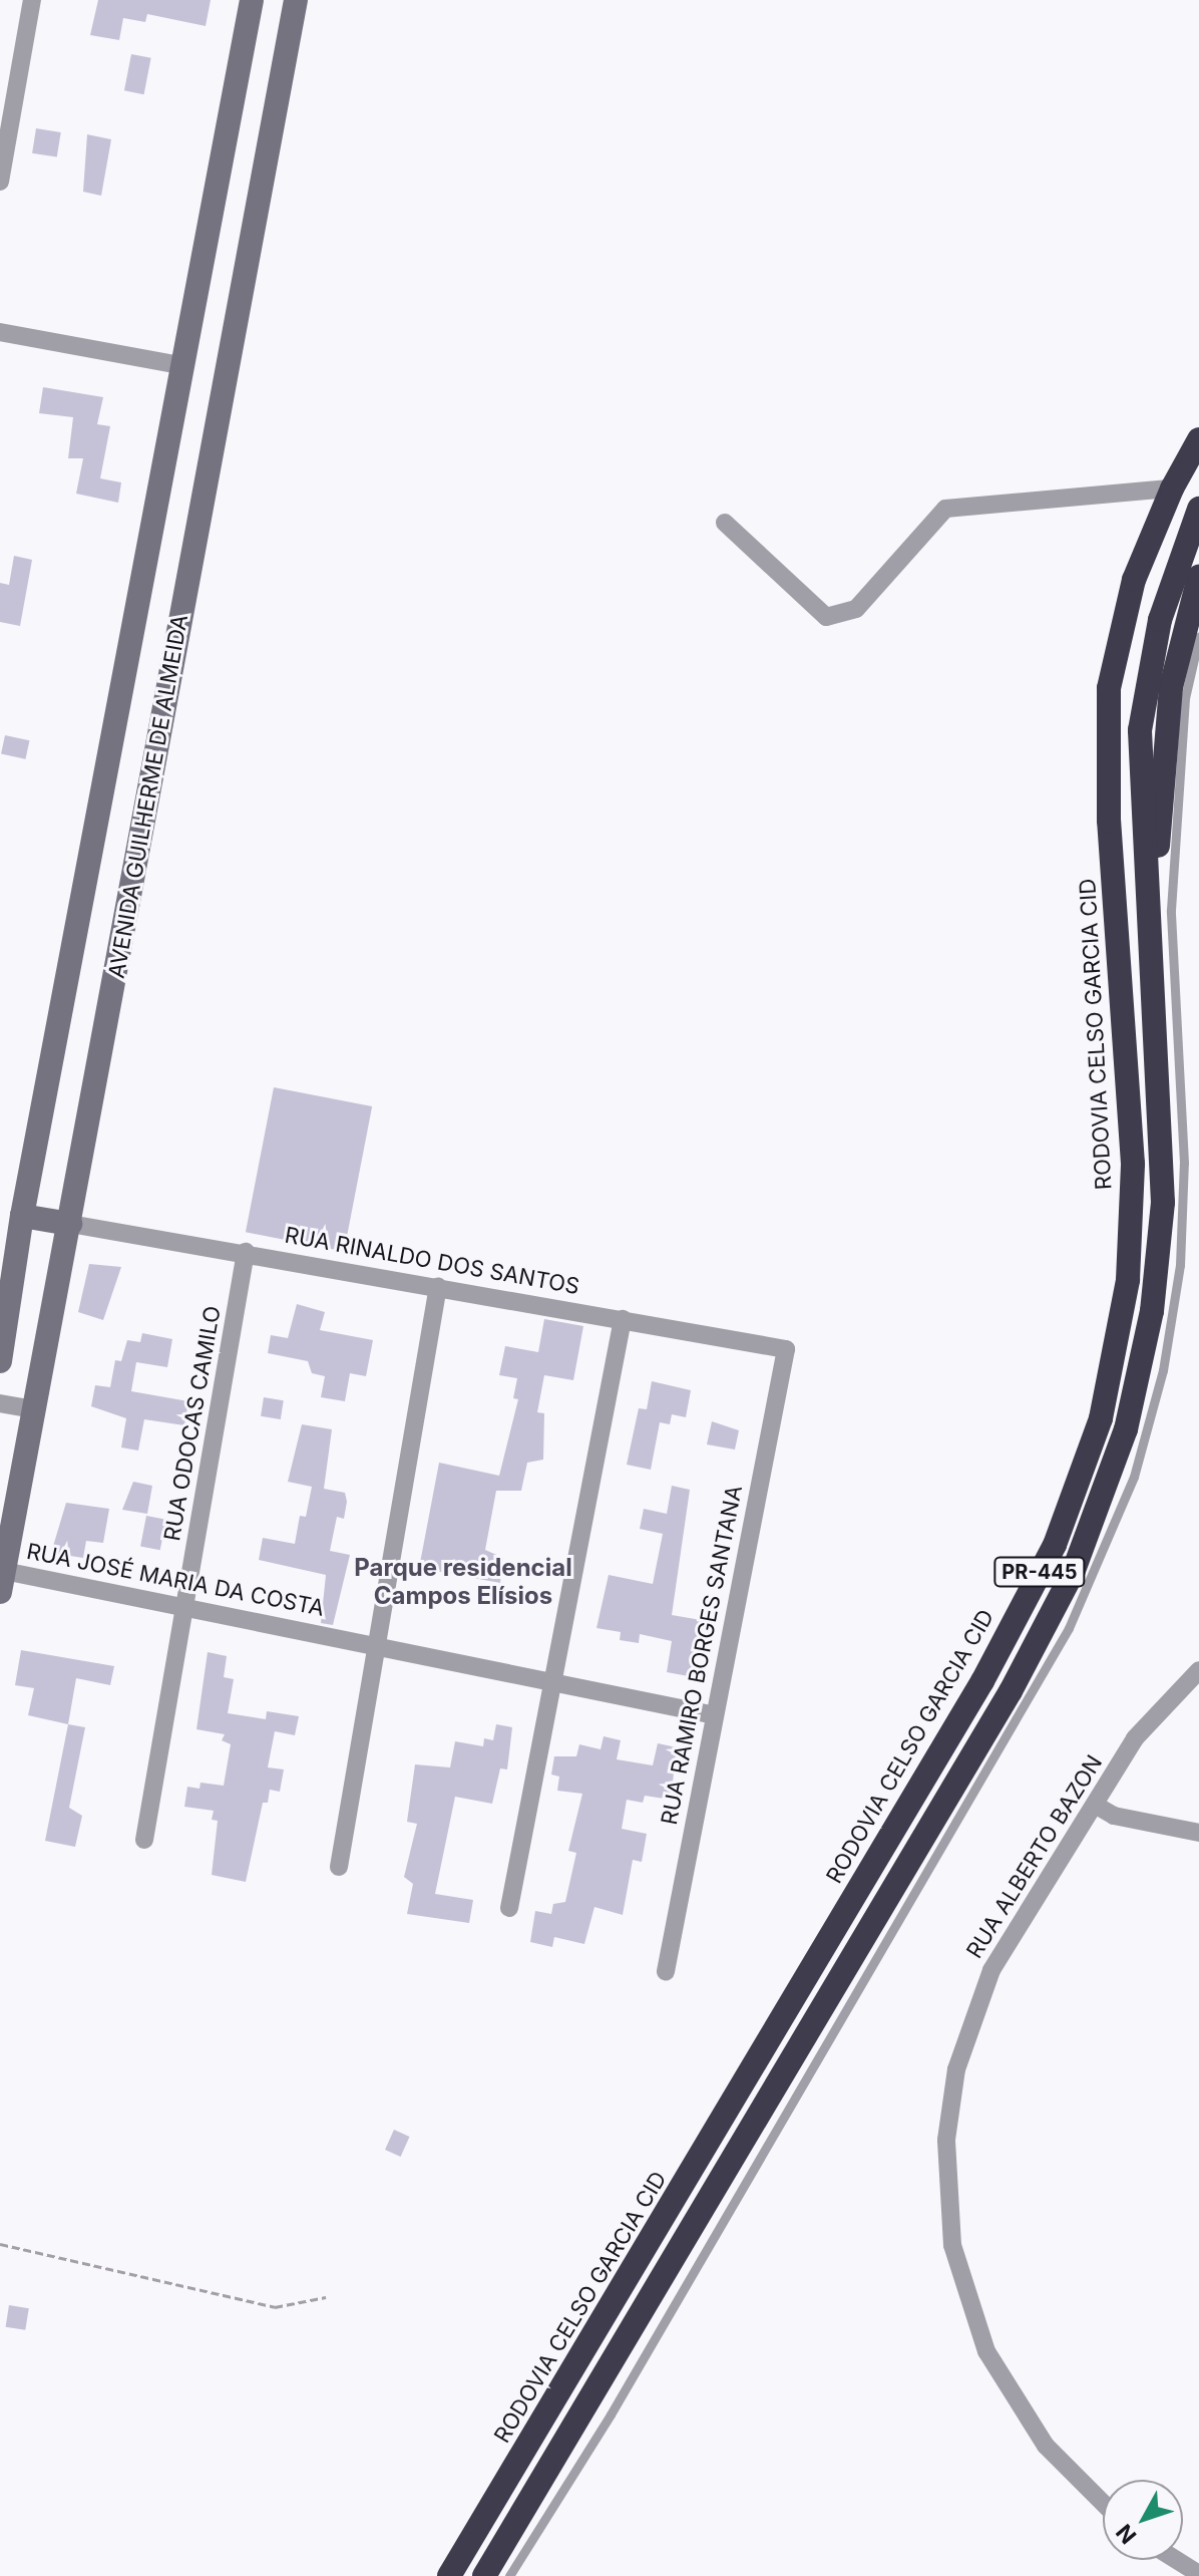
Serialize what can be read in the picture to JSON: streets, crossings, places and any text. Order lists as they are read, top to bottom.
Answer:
{
  "streets": {
    "highway": ["RODOVIA CELSO GARCIA CID", "PR-445"],
    "street": [
      "AVENIDA GUILHERME DE ALMEIDA",
      "RUA RINALDO DOS SANTOS",
      "RUA ODOCAS CAMILO",
      "RUA JOSÉ MARIA DA COSTA",
      "RUA RAMIRO BORGES SANTANA",
      "RUA ALBERTO BAZON"
    ]
  },
  "crossings": [
    ["AVENIDA GUILHERME DE ALMEIDA", "RUA RINALDO DOS SANTOS"],
    ["AVENIDA GUILHERME DE ALMEIDA", "RUA JOSÉ MARIA DA COSTA"],
    ["RUA RINALDO DOS SANTOS", "RUA ODOCAS CAMILO"],
    ["RUA RINALDO DOS SANTOS", "RUA RAMIRO BORGES SANTANA"],
    ["RUA ODOCAS CAMILO", "RUA JOSÉ MARIA DA COSTA"],
    ["RUA JOSÉ MARIA DA COSTA", "RUA RAMIRO BORGES SANTANA"]
  ],
  "districts": ["Parque residencial Campos Elísios"],
  "north": "bottom left"
}
